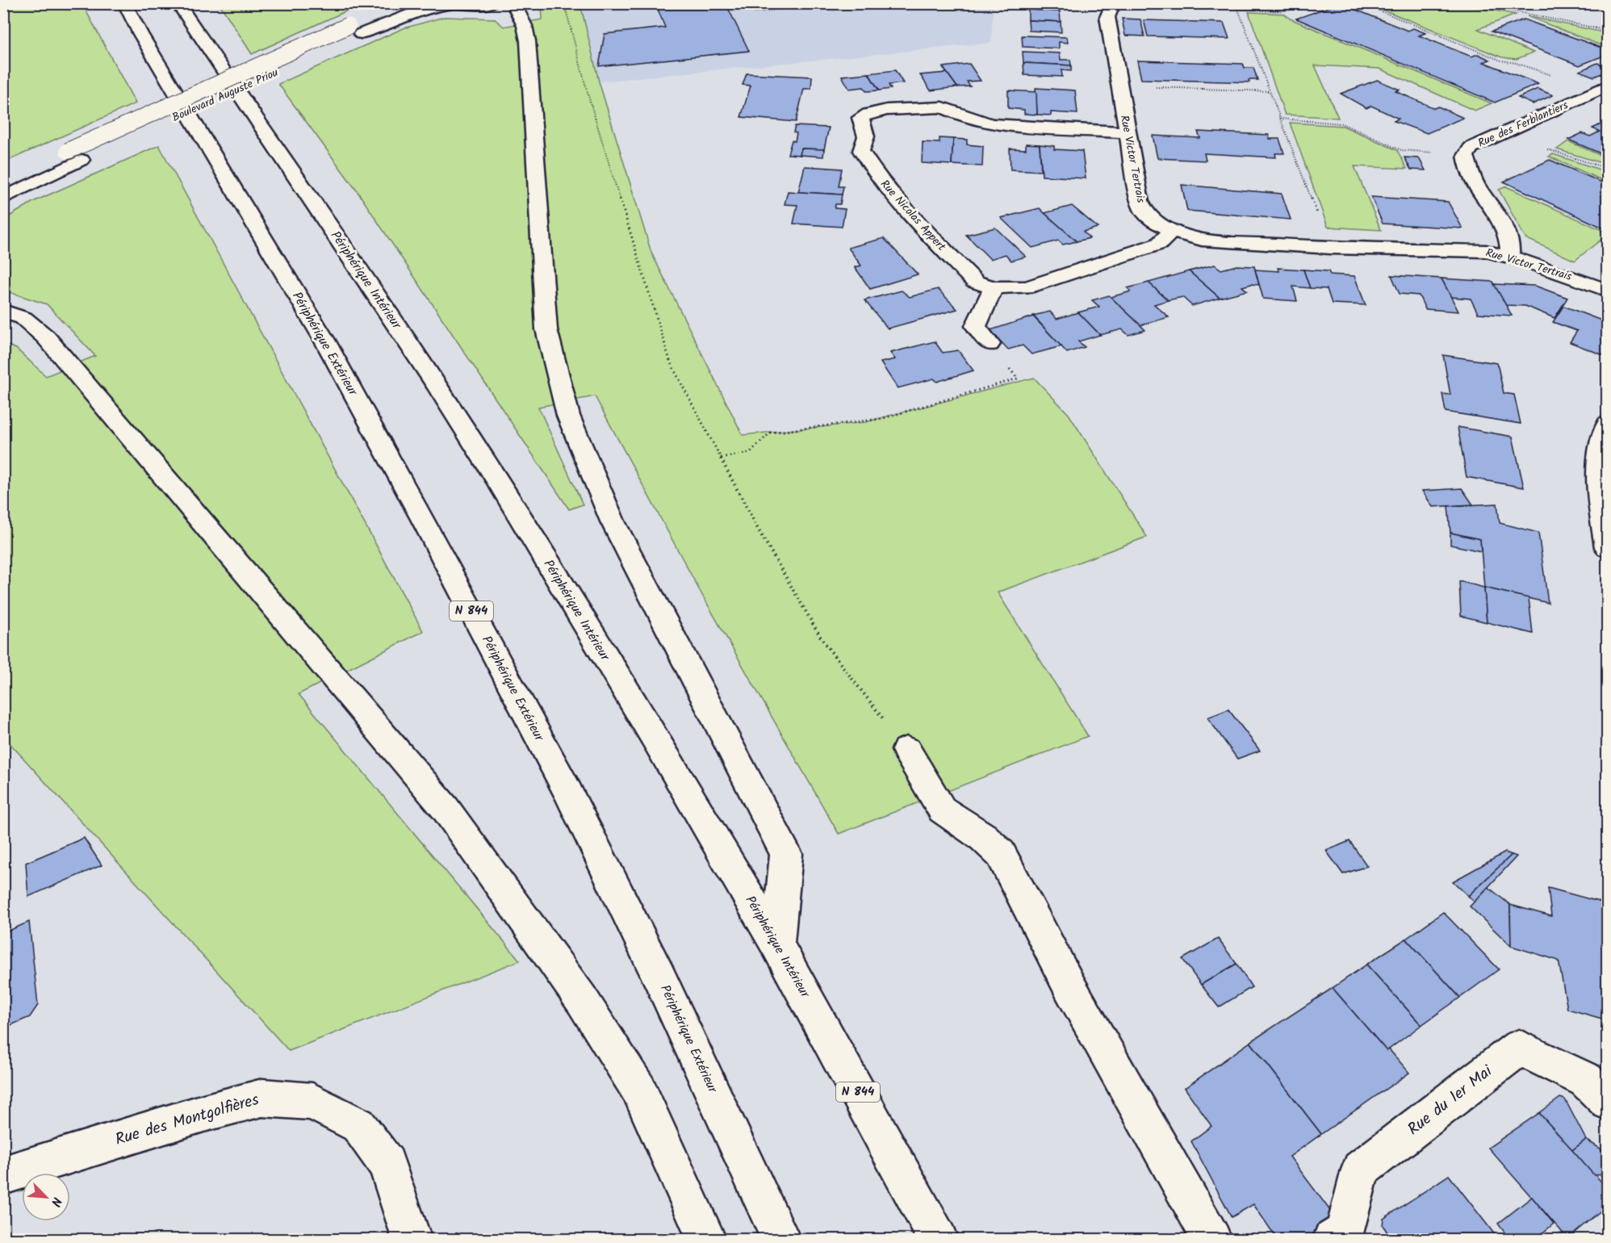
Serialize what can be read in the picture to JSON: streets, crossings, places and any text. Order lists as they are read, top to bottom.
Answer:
{
  "streets": {
    "main road": [
      "Boulevard Auguste Priou",
      "Rue des Ferblantiers",
      "Rue Victor Tertrais",
      "Rue Nicolas Appert",
      "Périphérique Intérieur",
      "Périphérique Extérieur",
      "N 844",
      "Rue du 1er Mai",
      "Rue des Montgolfières"
    ]
  },
  "crossings": [
    ["Rue des Ferblantiers", "Rue Victor Tertrais"],
    ["Rue Victor Tertrais", "Rue Nicolas Appert"]
  ],
  "north": "bottom right"
}
